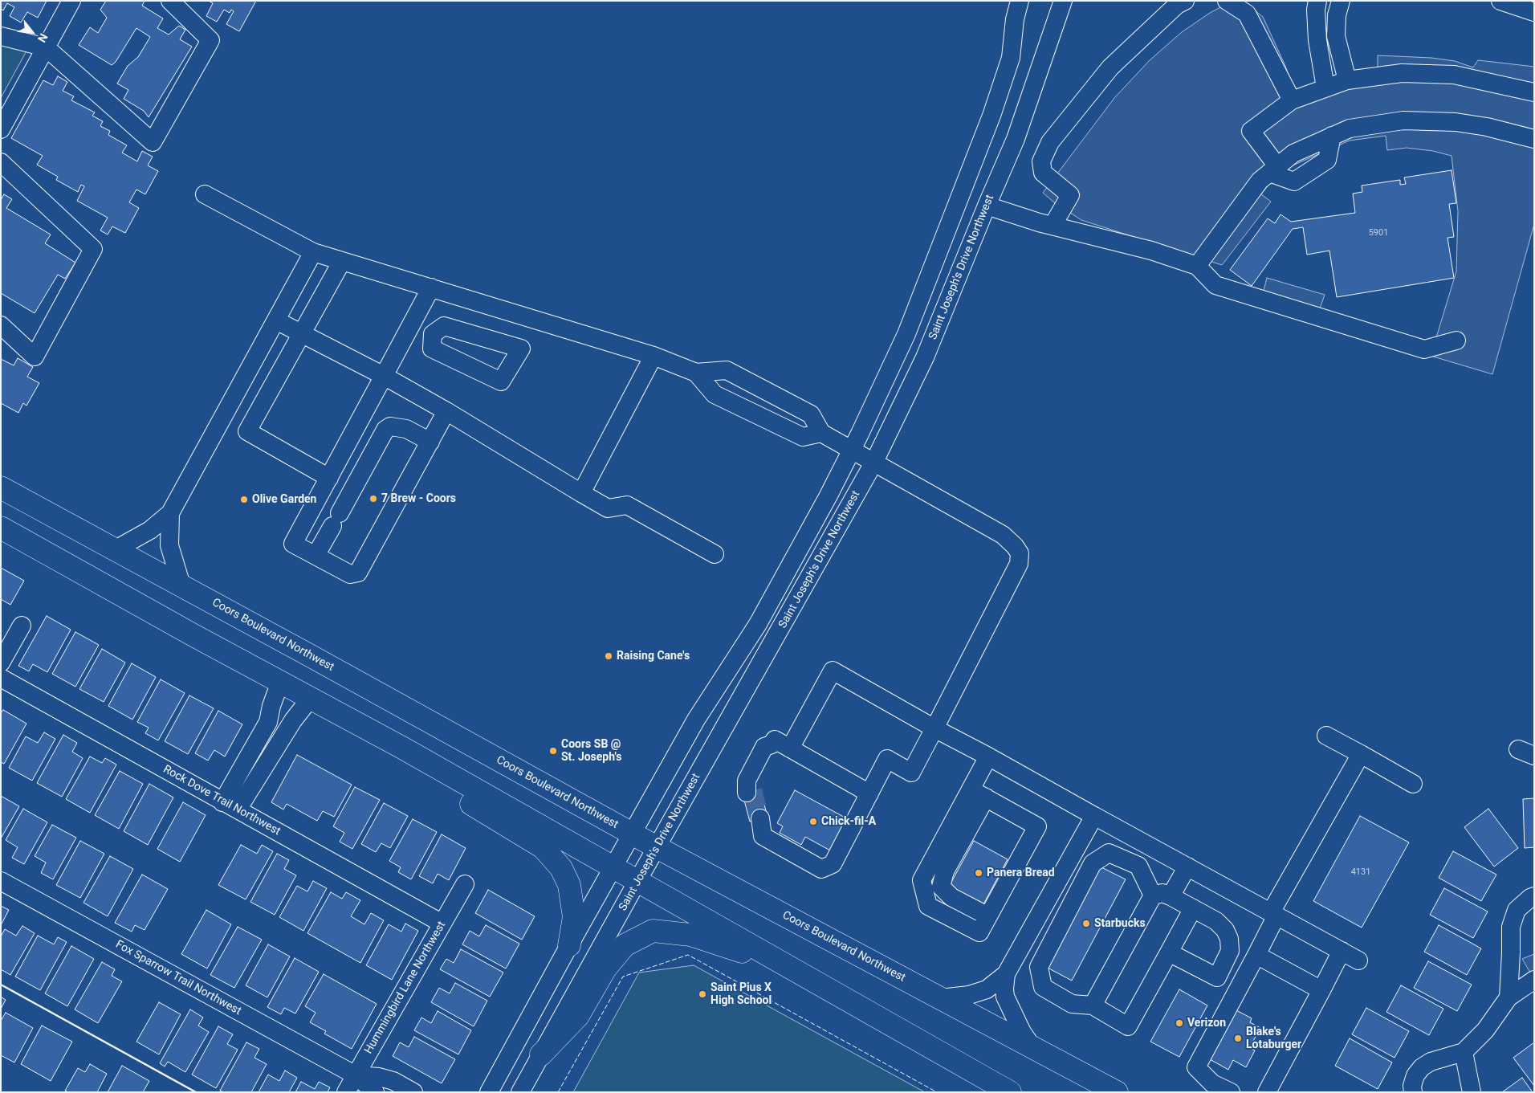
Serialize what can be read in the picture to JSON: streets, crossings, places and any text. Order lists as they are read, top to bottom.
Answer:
{
  "streets": {
    "main road": ["Coors Boulevard Northwest"],
    "street": [
      "Saint Joseph's Drive Northwest",
      "Rock Dove Trail Northwest",
      "Fox Sparrow Trail Northwest",
      "Hummingbird Lane Northwest"
    ]
  },
  "crossings": [
    ["Saint Joseph's Drive Northwest", "Coors Boulevard Northwest"],
    ["Rock Dove Trail Northwest", "Hummingbird Lane Northwest"],
    ["Fox Sparrow Trail Northwest", "Hummingbird Lane Northwest"]
  ],
  "places": [
    "7 Brew - Coors",
    "Olive Garden",
    "Raising Cane's",
    "Coors SB @ St. Joseph's",
    "Chick-fil-A",
    "Panera Bread",
    "Starbucks",
    "Saint Pius X High School",
    "Verizon",
    "Blake's Lotaburger"
  ],
  "house_numbers": ["5901", "4131"],
  "north": "bottom right"
}
